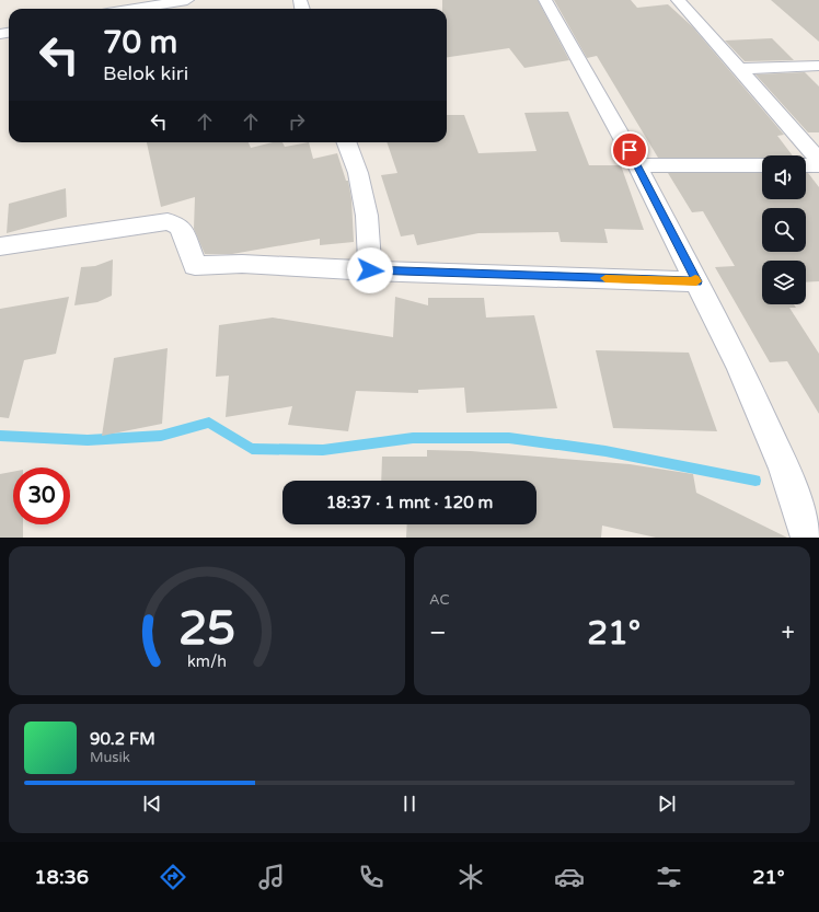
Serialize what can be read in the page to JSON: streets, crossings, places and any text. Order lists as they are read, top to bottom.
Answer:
{
  "page": {
    "turn": ["70 m", "Belok kiri"],
    "limit": "30",
    "trip": "18:37 · 1 mnt · 120 m",
    "tile": "AC",
    "heat": ["−", "21°", "+"],
    "song": ["90.2 FM", "Musik"],
    "tabs": ["18:36", "21°"],
    "gauge": ["25", "km/h"]
  }
}
